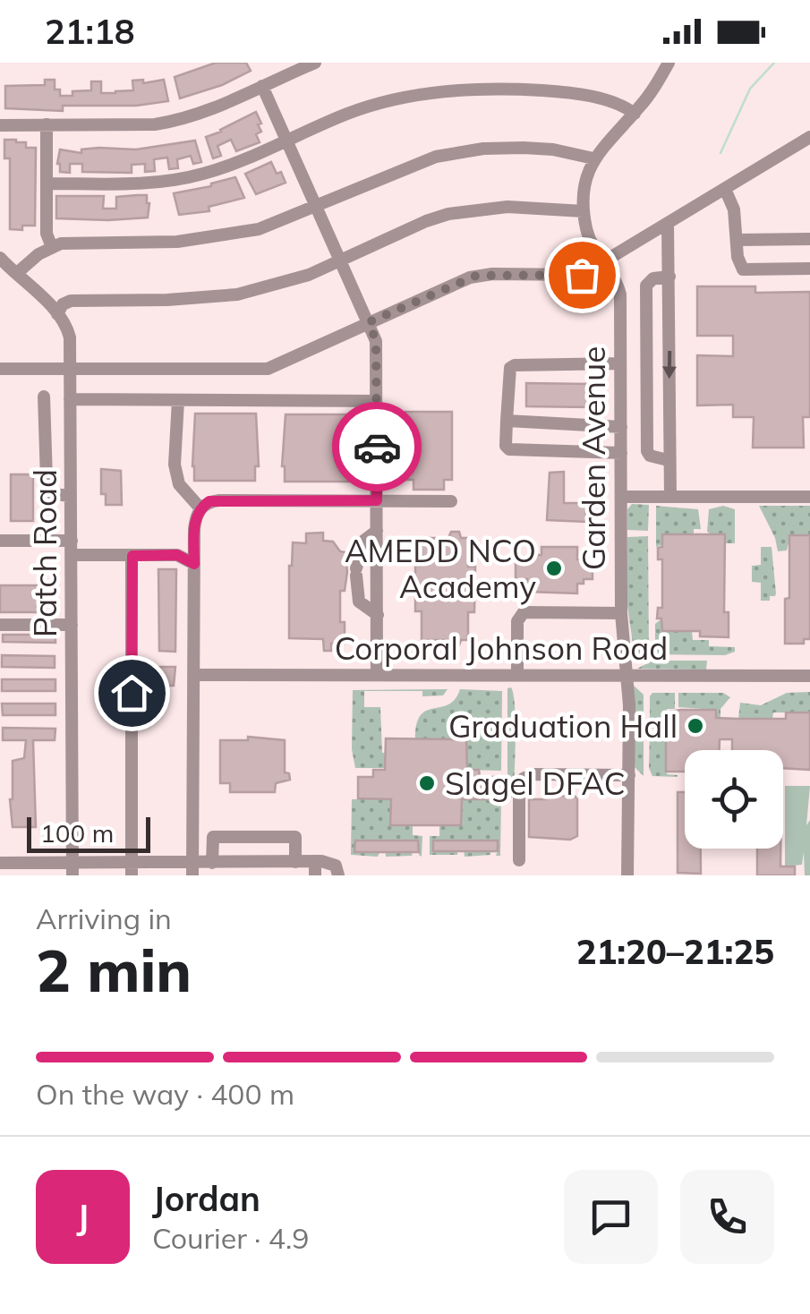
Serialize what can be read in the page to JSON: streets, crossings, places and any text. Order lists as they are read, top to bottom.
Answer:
{
  "streets": {
    "street": ["Garden Avenue", "Patch Road", "Corporal Johnson Road"]
  },
  "crossings": [
    ["Garden Avenue", "Corporal Johnson Road"]
  ],
  "places": ["AMEDD NCO Academy", "Graduation Hall", "Slagel DFAC"],
  "scale_bar": "100 m",
  "page": {
    "status": "21:18",
    "scale": "100 m",
    "heading": ["2 min", "Arriving in", "21:20–21:25"],
    "panel": ["Jordan", "Courier · 4.9"],
    "bar": "On the way · 400 m",
    "round": "J"
  }
}
